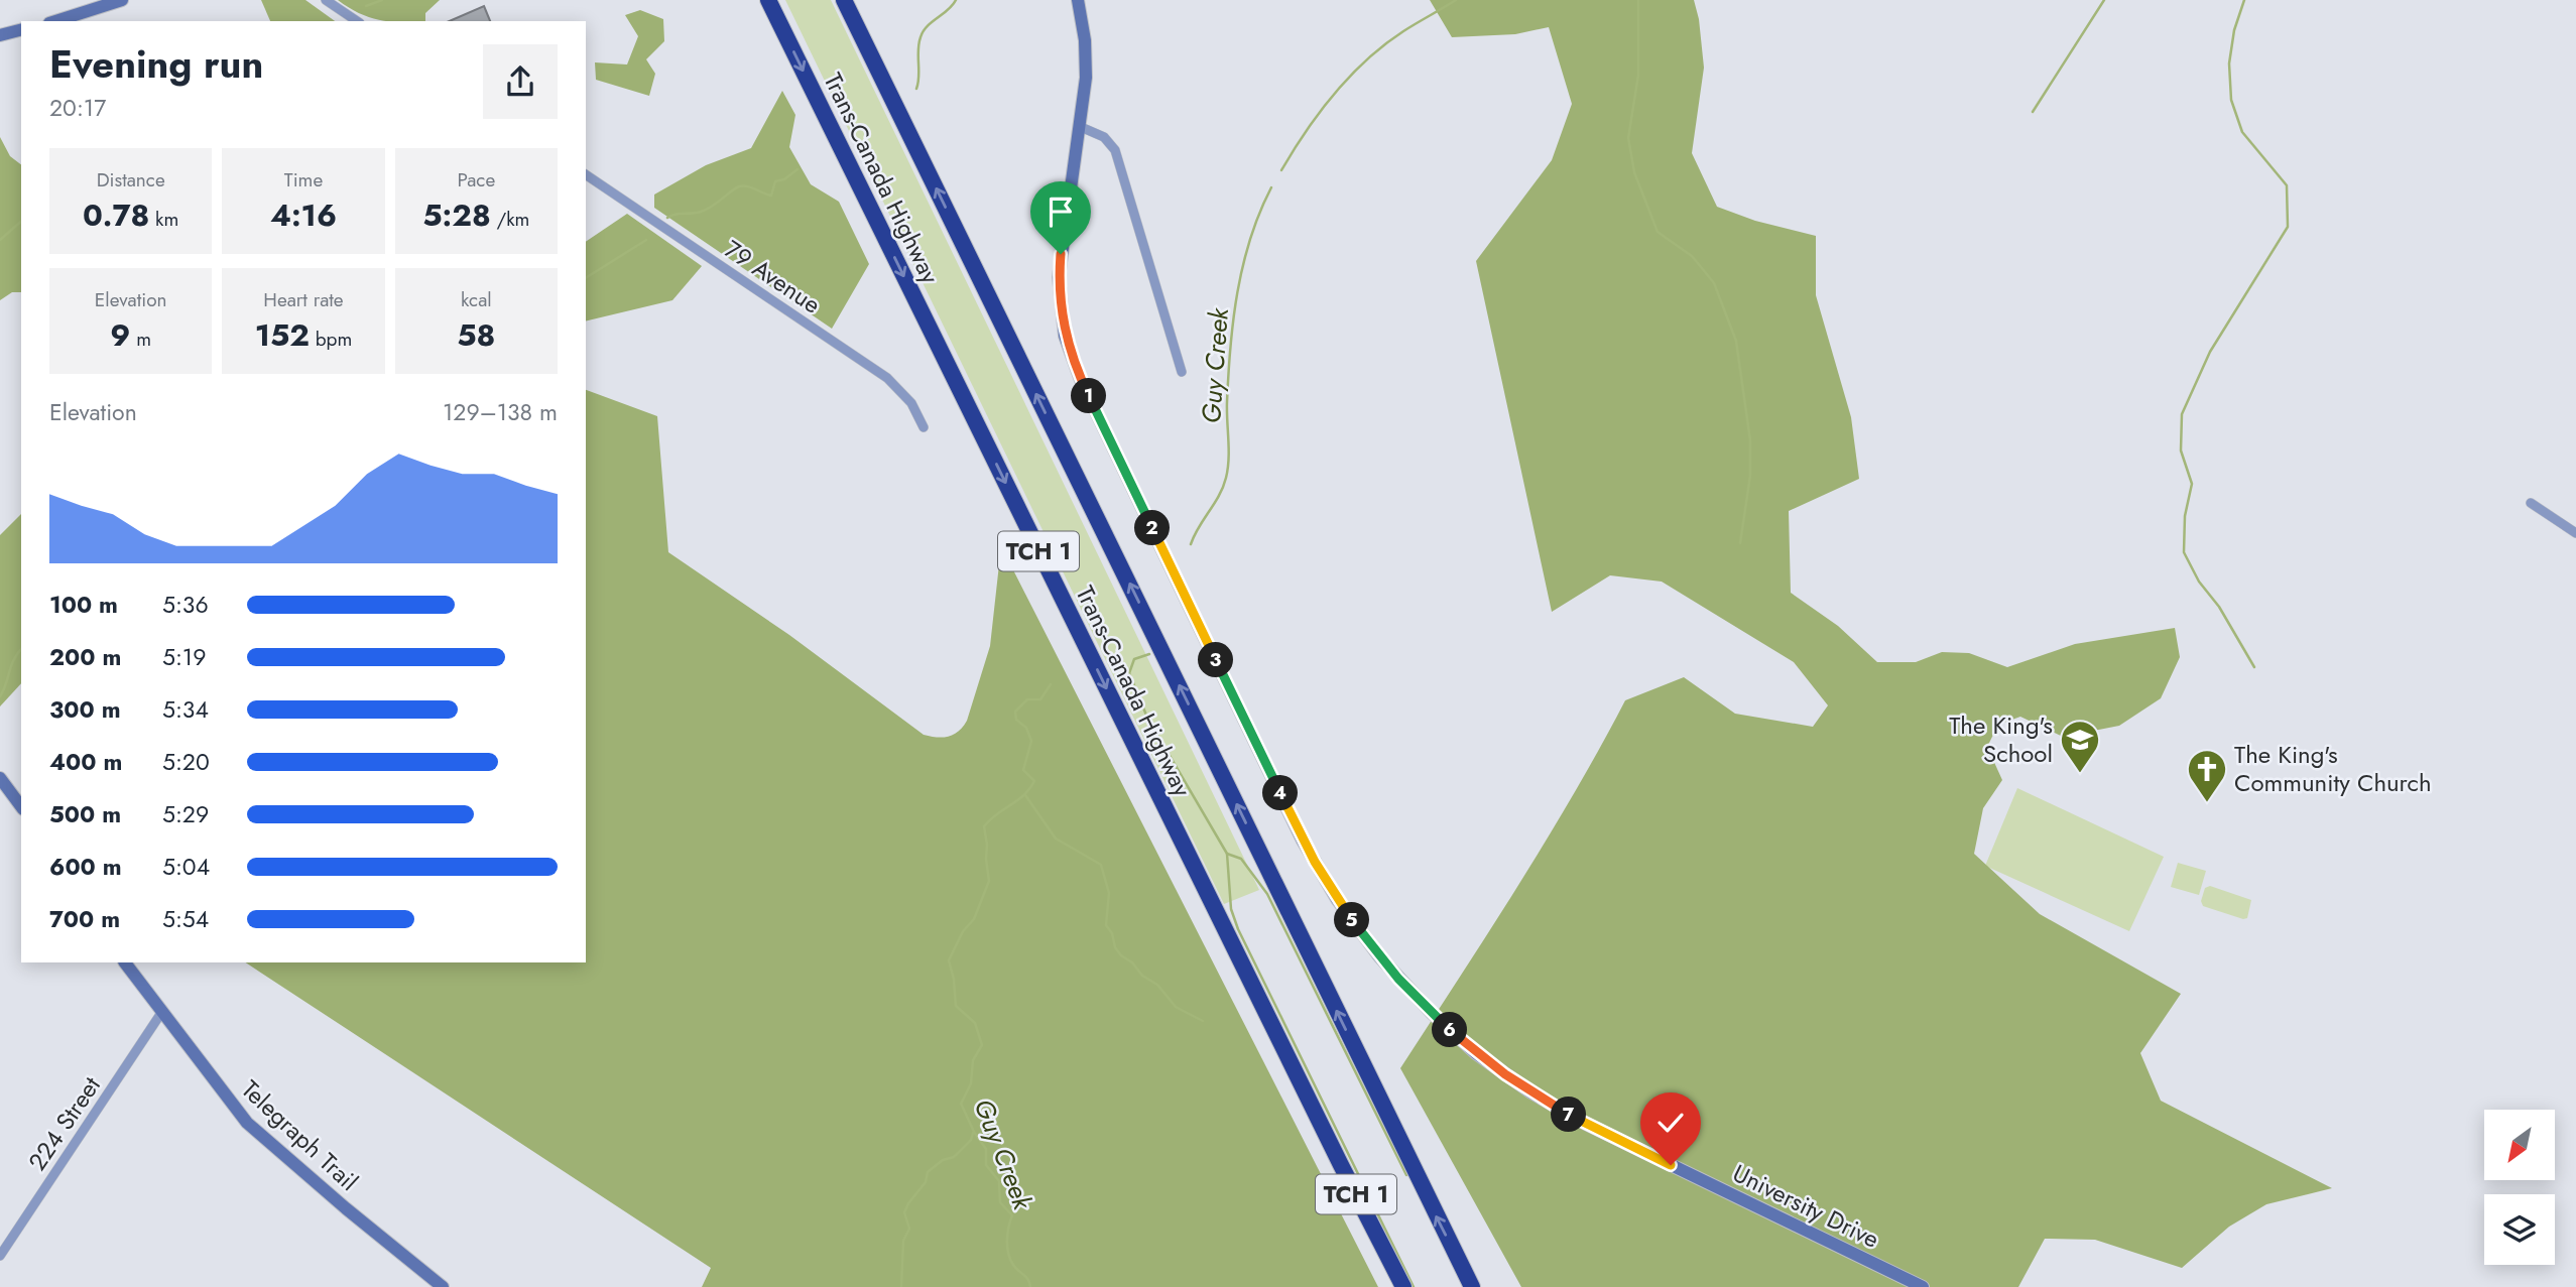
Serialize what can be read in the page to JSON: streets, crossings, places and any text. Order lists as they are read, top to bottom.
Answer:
{
  "streets": {
    "highway": ["Trans-Canada Highway", "TCH 1"],
    "street": [
      "79 Avenue",
      "224 Street",
      "Telegraph Trail",
      "University Drive"
    ]
  },
  "crossings": [
    ["224 Street", "Telegraph Trail"]
  ],
  "water": ["Guy Creek"],
  "places": {
    "school or university": ["The King's School"],
    "church": ["The King's Community Church"]
  },
  "north": "bottom left",
  "page": {
    "heading": ["Evening run", "20:17"],
    "stats": [
      ["Distance", "0.78 km"],
      ["Time", "4:16"],
      ["Pace", "5:28 /km"],
      ["Elevation", "9 m"],
      ["Heart rate", "152 bpm"],
      ["kcal", "58"]
    ],
    "pins": [
      "1",
      "2",
      "3",
      "4",
      "5",
      "6",
      "7"
    ],
    "chart": ["Elevation", "129–138 m"],
    "list": [
      {
        "name": "100 m",
        "note": "5:36"
      },
      {
        "name": "200 m",
        "note": "5:19"
      },
      {
        "name": "300 m",
        "note": "5:34"
      },
      {
        "name": "400 m",
        "note": "5:20"
      },
      {
        "name": "500 m",
        "note": "5:29"
      },
      {
        "name": "600 m",
        "note": "5:04"
      },
      {
        "name": "700 m",
        "note": "5:54"
      }
    ]
  }
}
